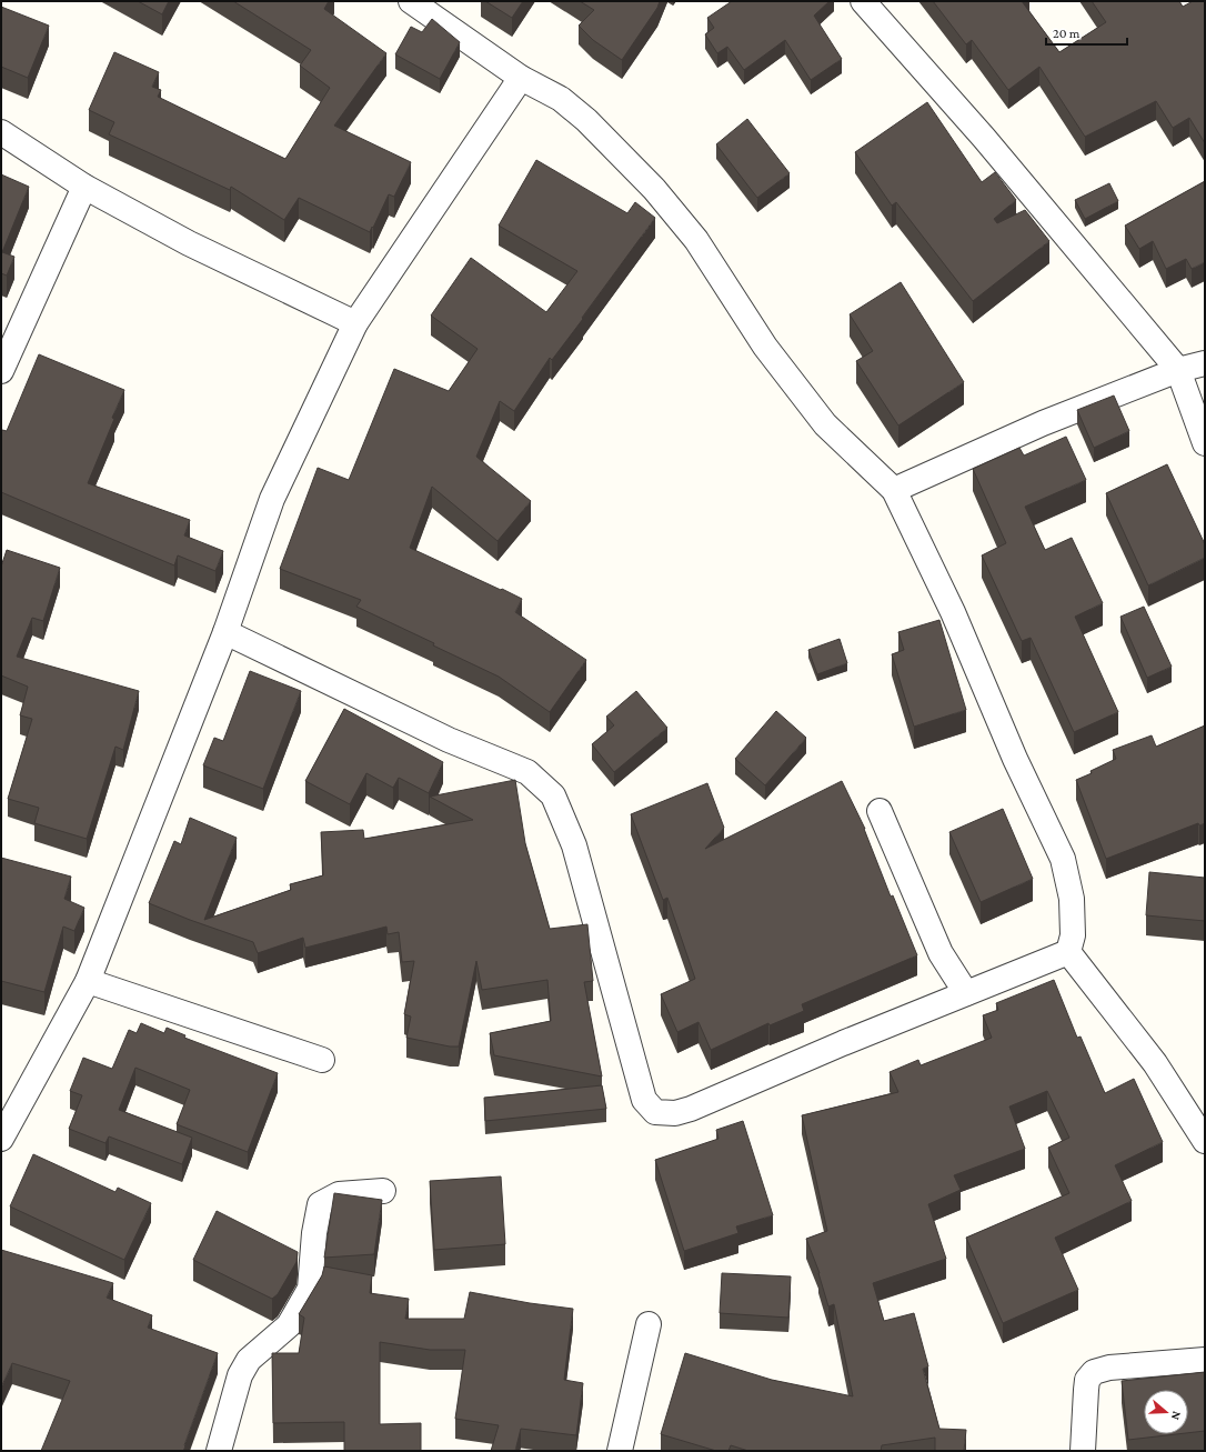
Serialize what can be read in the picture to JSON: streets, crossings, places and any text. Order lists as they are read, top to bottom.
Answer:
{
  "scale_bar": "20 m",
  "north": "right"
}
